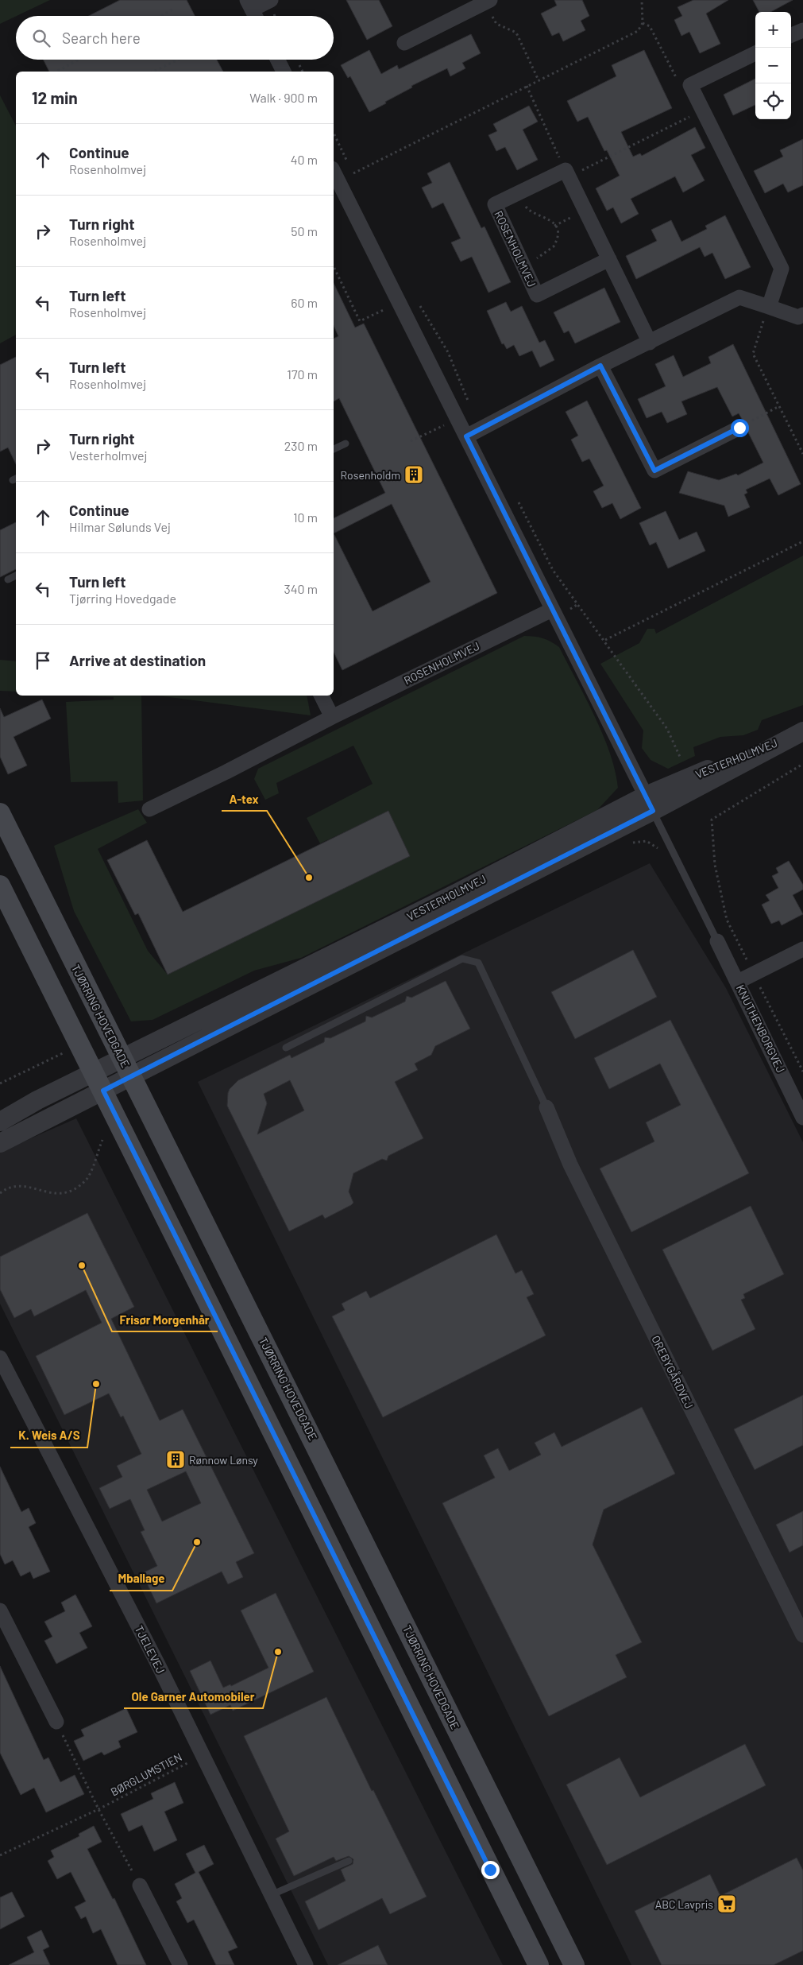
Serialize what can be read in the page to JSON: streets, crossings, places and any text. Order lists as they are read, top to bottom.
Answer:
{
  "streets": {
    "main road": ["TJØRRING HOVEDGADE"],
    "street": [
      "ROSENHOLMVEJ",
      "VESTERHOLMVEJ",
      "KNUTHENBORGVEJ",
      "OREBYGÅRDVEJ",
      "TJELEVEJ"
    ],
    "path": ["BØRGLUMSTIEN"]
  },
  "crossings": [
    ["VESTERHOLMVEJ", "TJØRRING HOVEDGADE"],
    ["TJELEVEJ", "BØRGLUMSTIEN"]
  ],
  "places": {
    "building": ["Rosenholdm", "Rønnow Lønsy"],
    "other": [
      "A-tex",
      "Frisør Morgenhår",
      "K. Weis A/S",
      "Mballage",
      "Ole Garner Automobiler"
    ],
    "supermarket": ["ABC Lavpris"]
  },
  "page": {
    "map_buttons": ["+", "−"],
    "search": "Search here",
    "heading": ["12 min", "Walk · 900 m"],
    "list": [
      ["Continue", "Rosenholmvej", "40 m"],
      ["Turn right", "Rosenholmvej", "50 m"],
      ["Turn left", "Rosenholmvej", "60 m"],
      ["Turn left", "Rosenholmvej", "170 m"],
      ["Turn right", "Vesterholmvej", "230 m"],
      ["Continue", "Hilmar Sølunds Vej", "10 m"],
      ["Turn left", "Tjørring Hovedgade", "340 m"],
      "Arrive at destination"
    ]
  }
}
